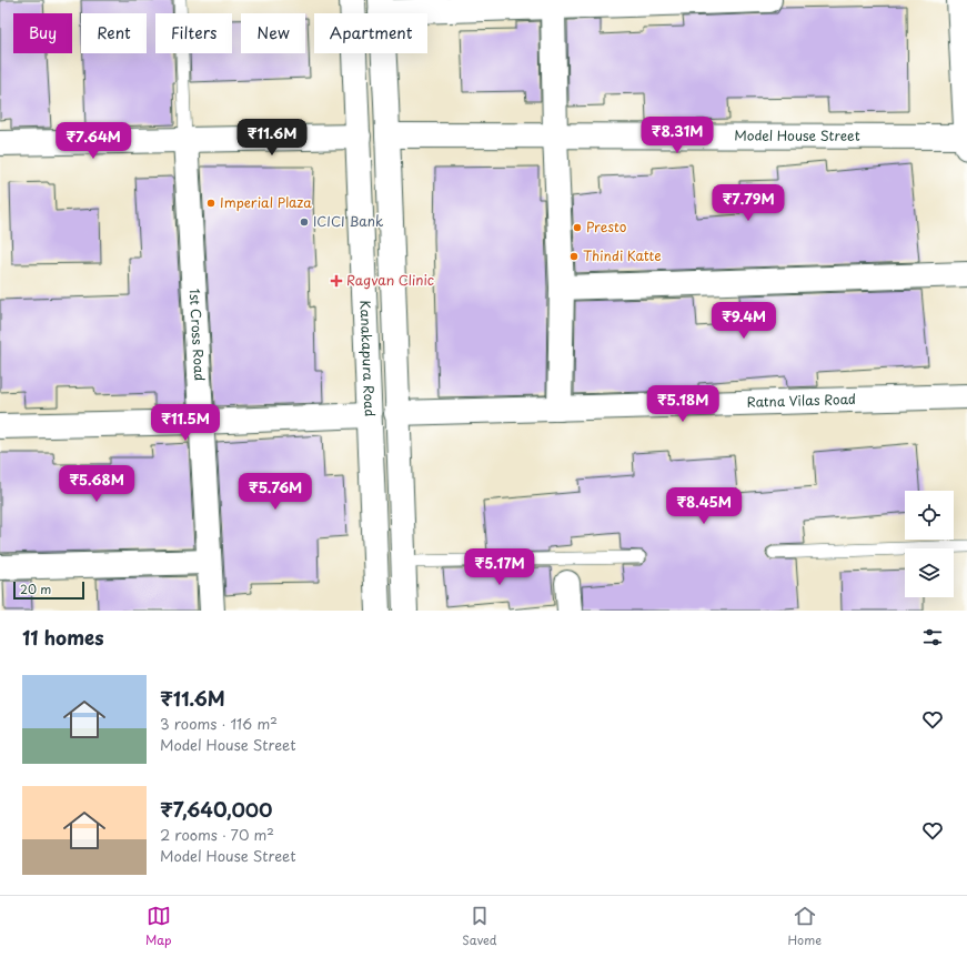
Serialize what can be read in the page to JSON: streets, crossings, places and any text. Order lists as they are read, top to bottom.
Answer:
{
  "streets": {
    "street": [
      "Model House Street",
      "1st Cross Road",
      "Kanakapura Road",
      "Ratna Vilas Road"
    ]
  },
  "places": {
    "other": [
      "Imperial Plaza",
      "ICICI Bank",
      "Presto",
      "Thindi Katte"
    ],
    "health": ["Ragvan Clinic"]
  },
  "scale_bar": "20 m",
  "page": {
    "chip": [
      "Buy",
      "Rent",
      "Filters",
      "New",
      "Apartment"
    ],
    "price": [
      "₹8.31M",
      "₹11.6M",
      "₹7.64M",
      "₹7.79M",
      "₹9.4M",
      "₹5.18M",
      "₹11.5M",
      "₹5.68M",
      "₹5.76M",
      "₹8.45M",
      "₹5.17M"
    ],
    "scale": "20 m",
    "heading": "11 homes",
    "list": [
      {
        "name": "₹11.6M",
        "note": "3 rooms · 116 m² · Model House Street"
      },
      {
        "name": "₹7,640,000",
        "note": "2 rooms · 70 m² · Model House Street"
      }
    ],
    "tabs": ["Map", "Saved", "Home"]
  }
}
